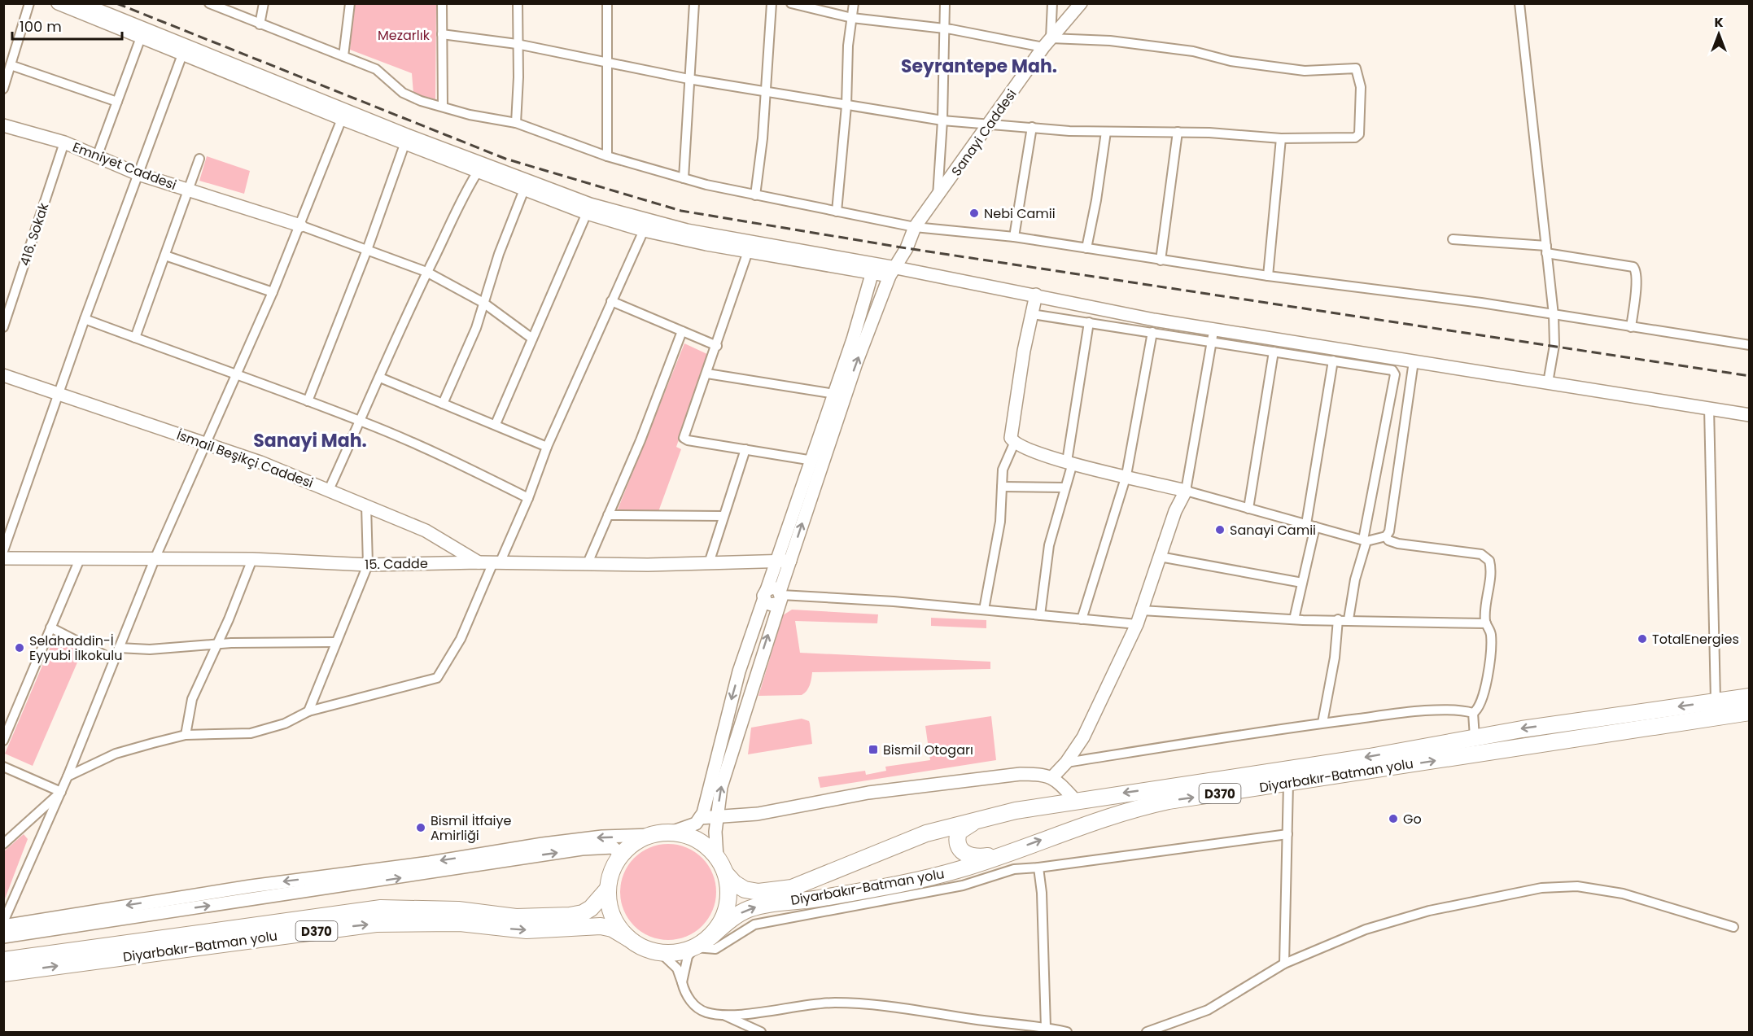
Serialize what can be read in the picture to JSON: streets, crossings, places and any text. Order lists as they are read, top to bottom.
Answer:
{
  "streets": {
    "highway": ["Diyarbakır-Batman yolu", "D370"],
    "street": [
      "Sanayi Caddesi",
      "Emniyet Caddesi",
      "416. Sokak",
      "İsmail Beşikçi Caddesi",
      "15. Cadde"
    ]
  },
  "crossings": [
    ["Emniyet Caddesi", "416. Sokak"],
    ["İsmail Beşikçi Caddesi", "15. Cadde"]
  ],
  "districts": ["Seyrantepe Mah.", "Sanayi Mah."],
  "parks": ["Mezarlık"],
  "places": {
    "other": [
      "Nebi Camii",
      "Sanayi Camii",
      "TotalEnergies",
      "Selahaddin-İ Eyyubi İlkokulu",
      "Go",
      "Bismil İtfaiye Amirliği"
    ],
    "transit": ["Bismil Otogarı"]
  },
  "scale_bar": "100 m",
  "north": "top"
}
